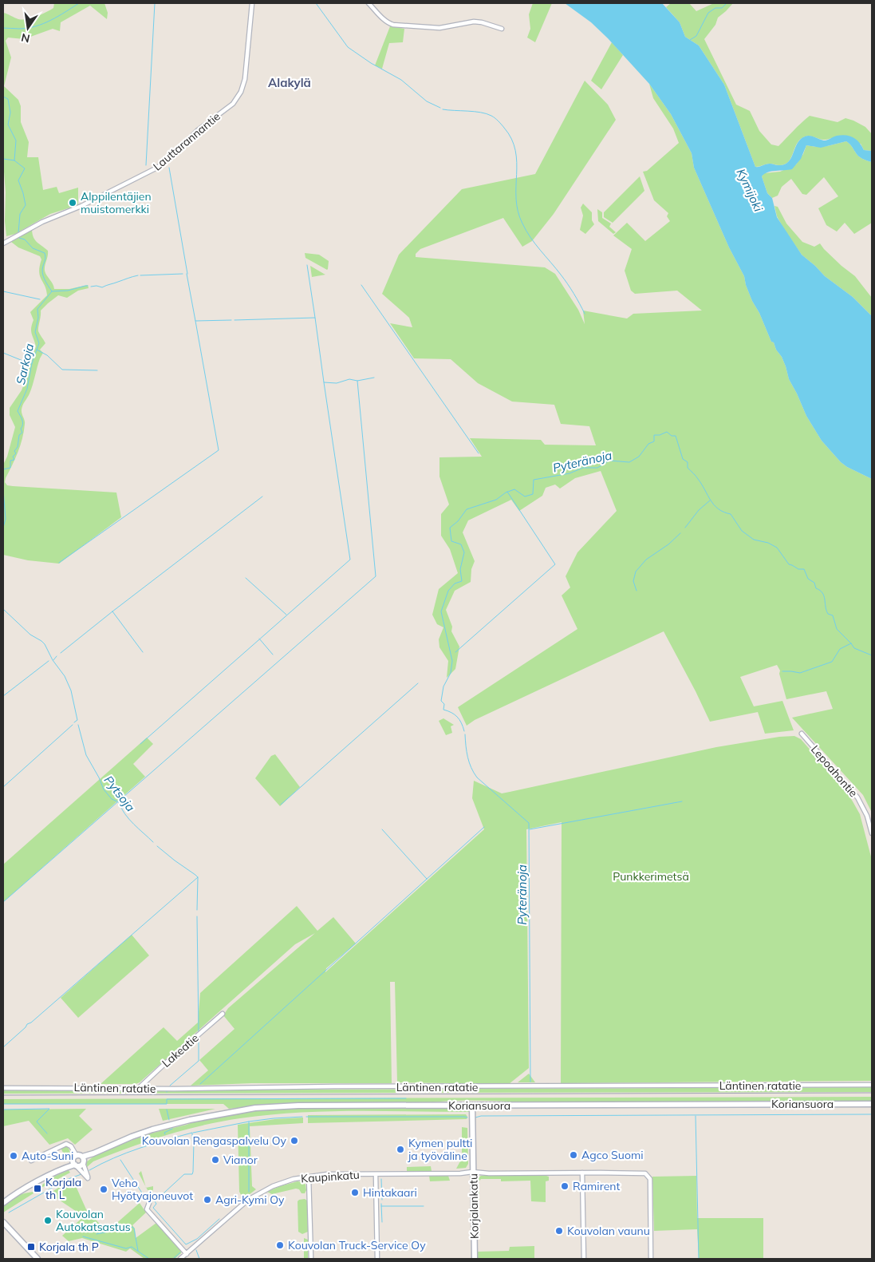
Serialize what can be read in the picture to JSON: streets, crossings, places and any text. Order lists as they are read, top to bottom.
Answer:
{
  "streets": {
    "main road": ["Koriansuora", "Korjalankatu"],
    "street": [
      "Lauttarannantie",
      "Lepoahontie",
      "Lakeatie",
      "Läntinen ratatie",
      "Kaupinkatu"
    ]
  },
  "crossings": [
    ["Lakeatie", "Läntinen ratatie"],
    ["Koriansuora", "Korjalankatu"],
    ["Kaupinkatu", "Korjalankatu"]
  ],
  "districts": ["Alakylä"],
  "water": [
    "Kymijoki",
    "Sarkoja",
    "Pyteränoja",
    "Pytsoja"
  ],
  "parks": ["Punkkerimetsä"],
  "places": {
    "other": [
      "Alppilentäjien muistomerkki",
      "Kouvolan Rengaspalvelu Oy",
      "Kymen pultti ja työväline",
      "Agco Suomi",
      "Auto-Suni",
      "Vianor",
      "Ramirent",
      "Veho Hyötyajoneuvot",
      "Hintakaari",
      "Agri-Kymi Oy",
      "Kouvolan Autokatsastus",
      "Kouvolan vaunu",
      "Kouvolan Truck-Service Oy"
    ],
    "transit": ["Korjala th L", "Korjala th P"]
  },
  "north": "bottom"
}
